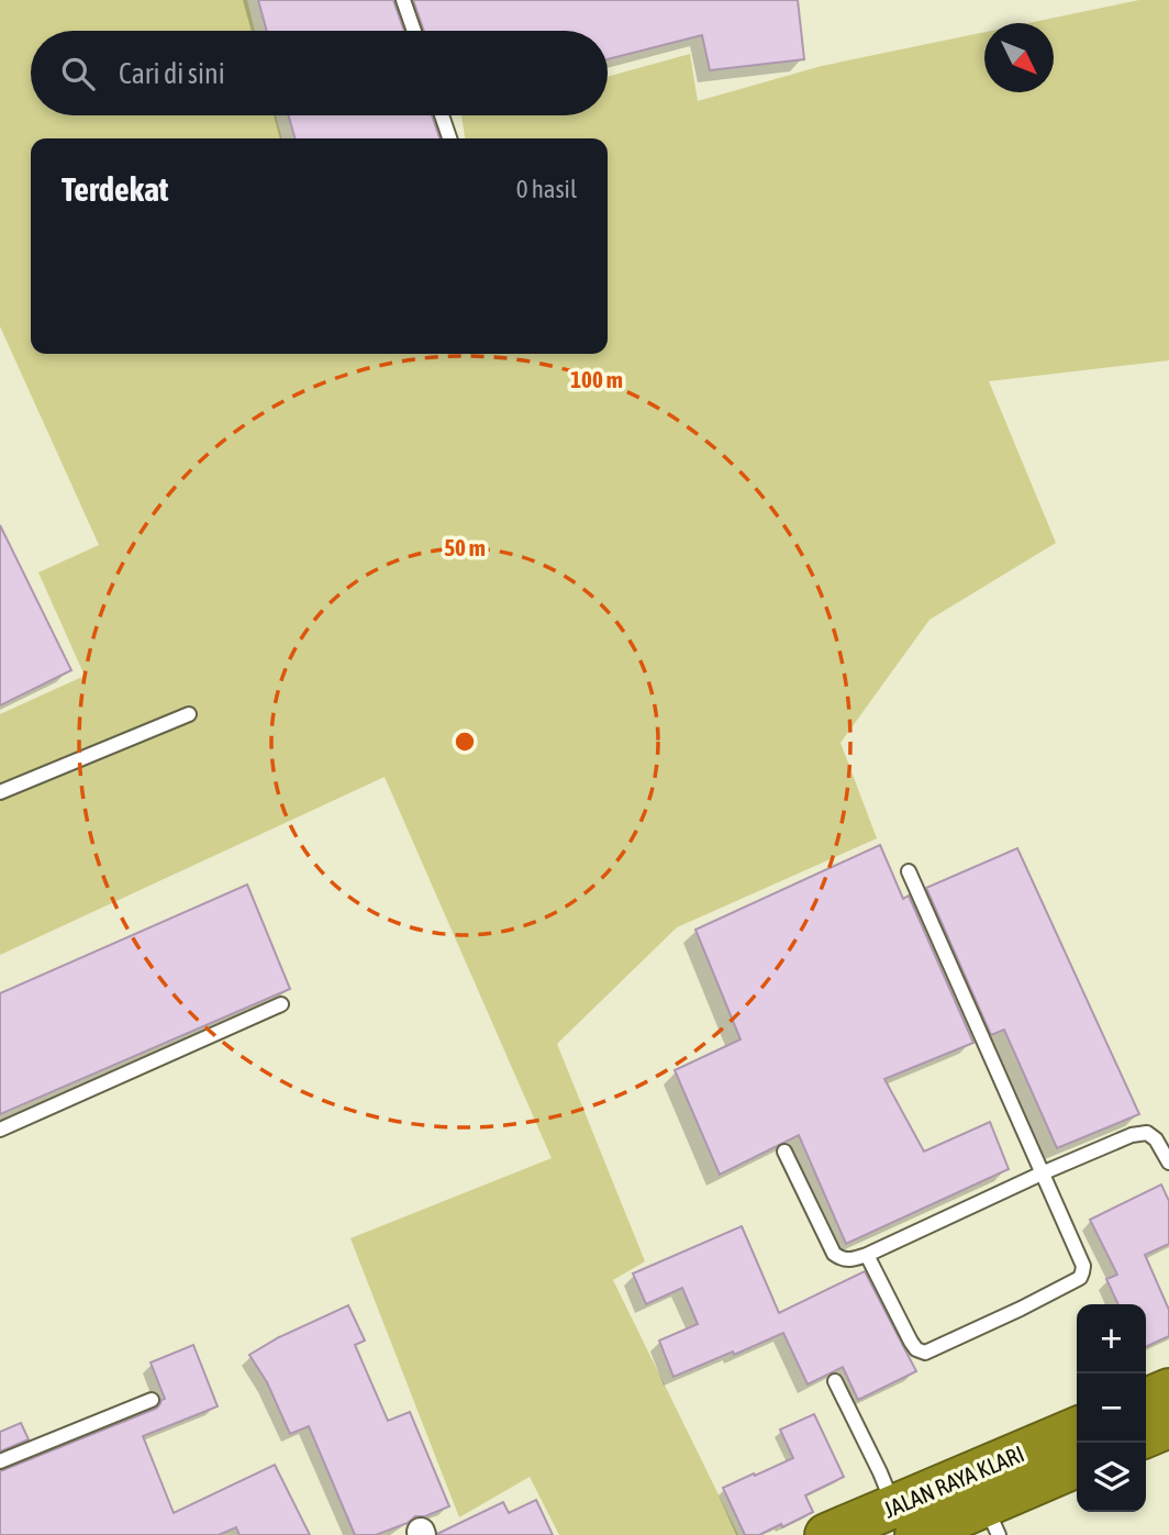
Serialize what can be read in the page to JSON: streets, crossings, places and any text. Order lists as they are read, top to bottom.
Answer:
{
  "streets": {
    "highway": ["JALAN RAYA KLARI"]
  },
  "north": "bottom right",
  "page": {
    "search": "Cari di sini",
    "heading": ["Terdekat", "0 hasil"],
    "map_buttons": ["+", "−"]
  },
  "rings": ["100 m", "50 m"]
}
